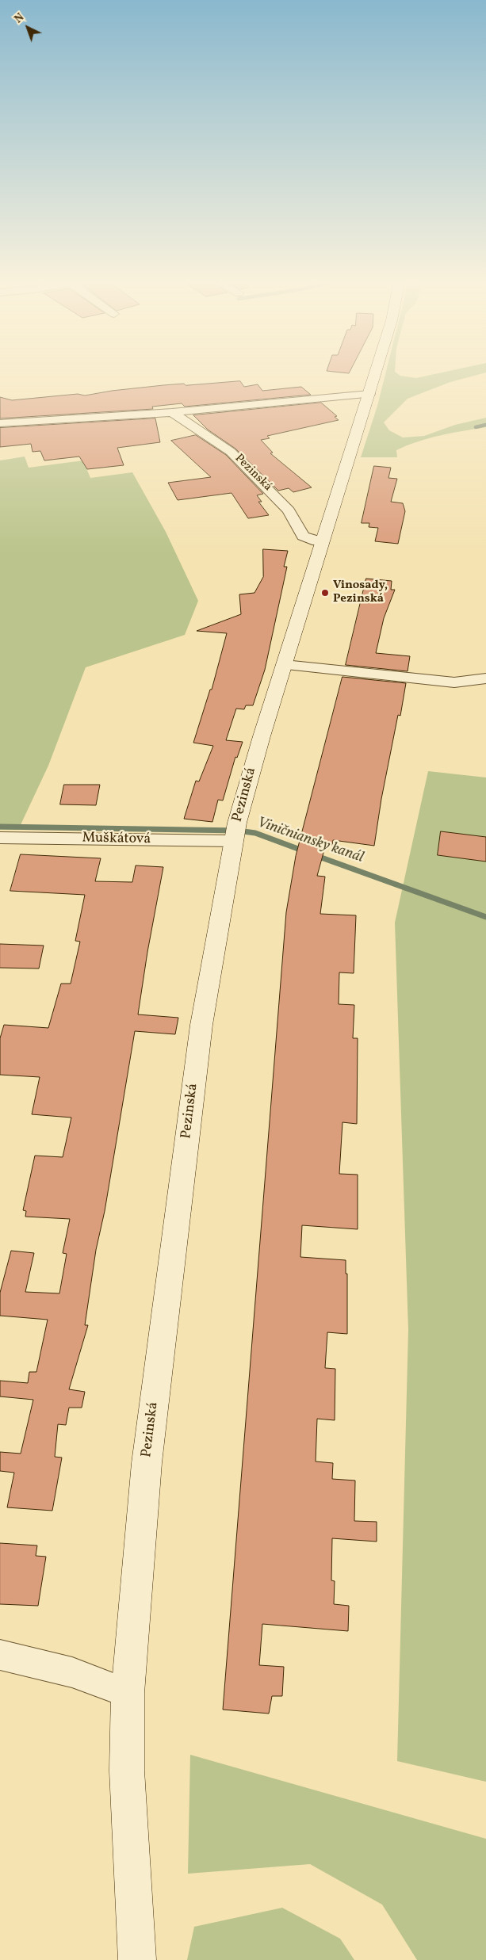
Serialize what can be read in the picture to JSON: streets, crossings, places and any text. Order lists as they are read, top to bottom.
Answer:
{
  "streets": {
    "main road": ["Pezinská"],
    "street": ["Muškátová"]
  },
  "crossings": [
    ["Pezinská", "Muškátová"]
  ],
  "water": ["Viničniansky kanál"],
  "places": ["Vinosady, Pezinská"],
  "north": "top left"
}
